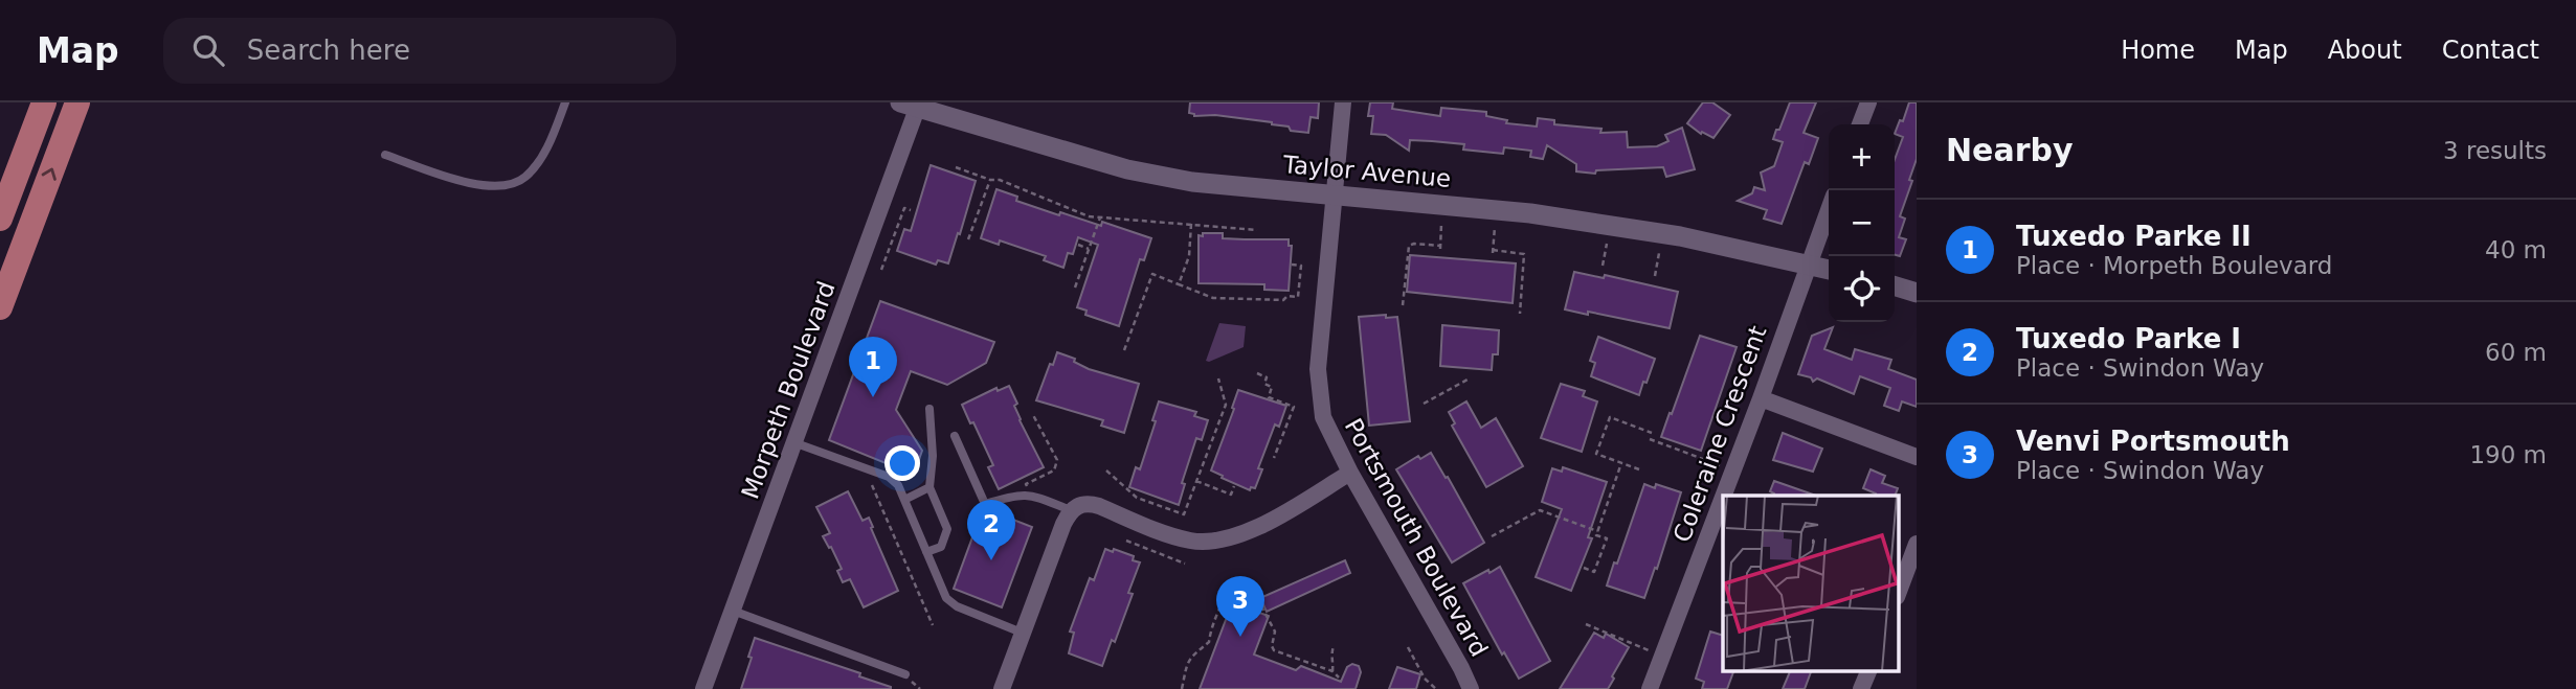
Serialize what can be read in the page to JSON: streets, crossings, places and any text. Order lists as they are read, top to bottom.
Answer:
{
  "streets": {
    "street": [
      "Taylor Avenue",
      "Morpeth Boulevard",
      "Coleraine Crescent",
      "Portsmouth Boulevard"
    ]
  },
  "crossings": [
    ["Taylor Avenue", "Morpeth Boulevard"],
    ["Taylor Avenue", "Coleraine Crescent"],
    ["Taylor Avenue", "Portsmouth Boulevard"]
  ],
  "page": {
    "header": "Map",
    "search": "Search here",
    "nav": [
      "Home",
      "Map",
      "About",
      "Contact"
    ],
    "heading": ["Nearby", "3 results"],
    "map_buttons": ["+", "−"],
    "list": [
      {
        "mark": "1",
        "name": "Tuxedo Parke II",
        "note": "Place · Morpeth Boulevard",
        "value": "40 m"
      },
      {
        "mark": "2",
        "name": "Tuxedo Parke I",
        "note": "Place · Swindon Way",
        "value": "60 m"
      },
      {
        "mark": "3",
        "name": "Venvi Portsmouth",
        "note": "Place · Swindon Way",
        "value": "190 m"
      }
    ],
    "pins": ["1", "2", "3"]
  }
}
